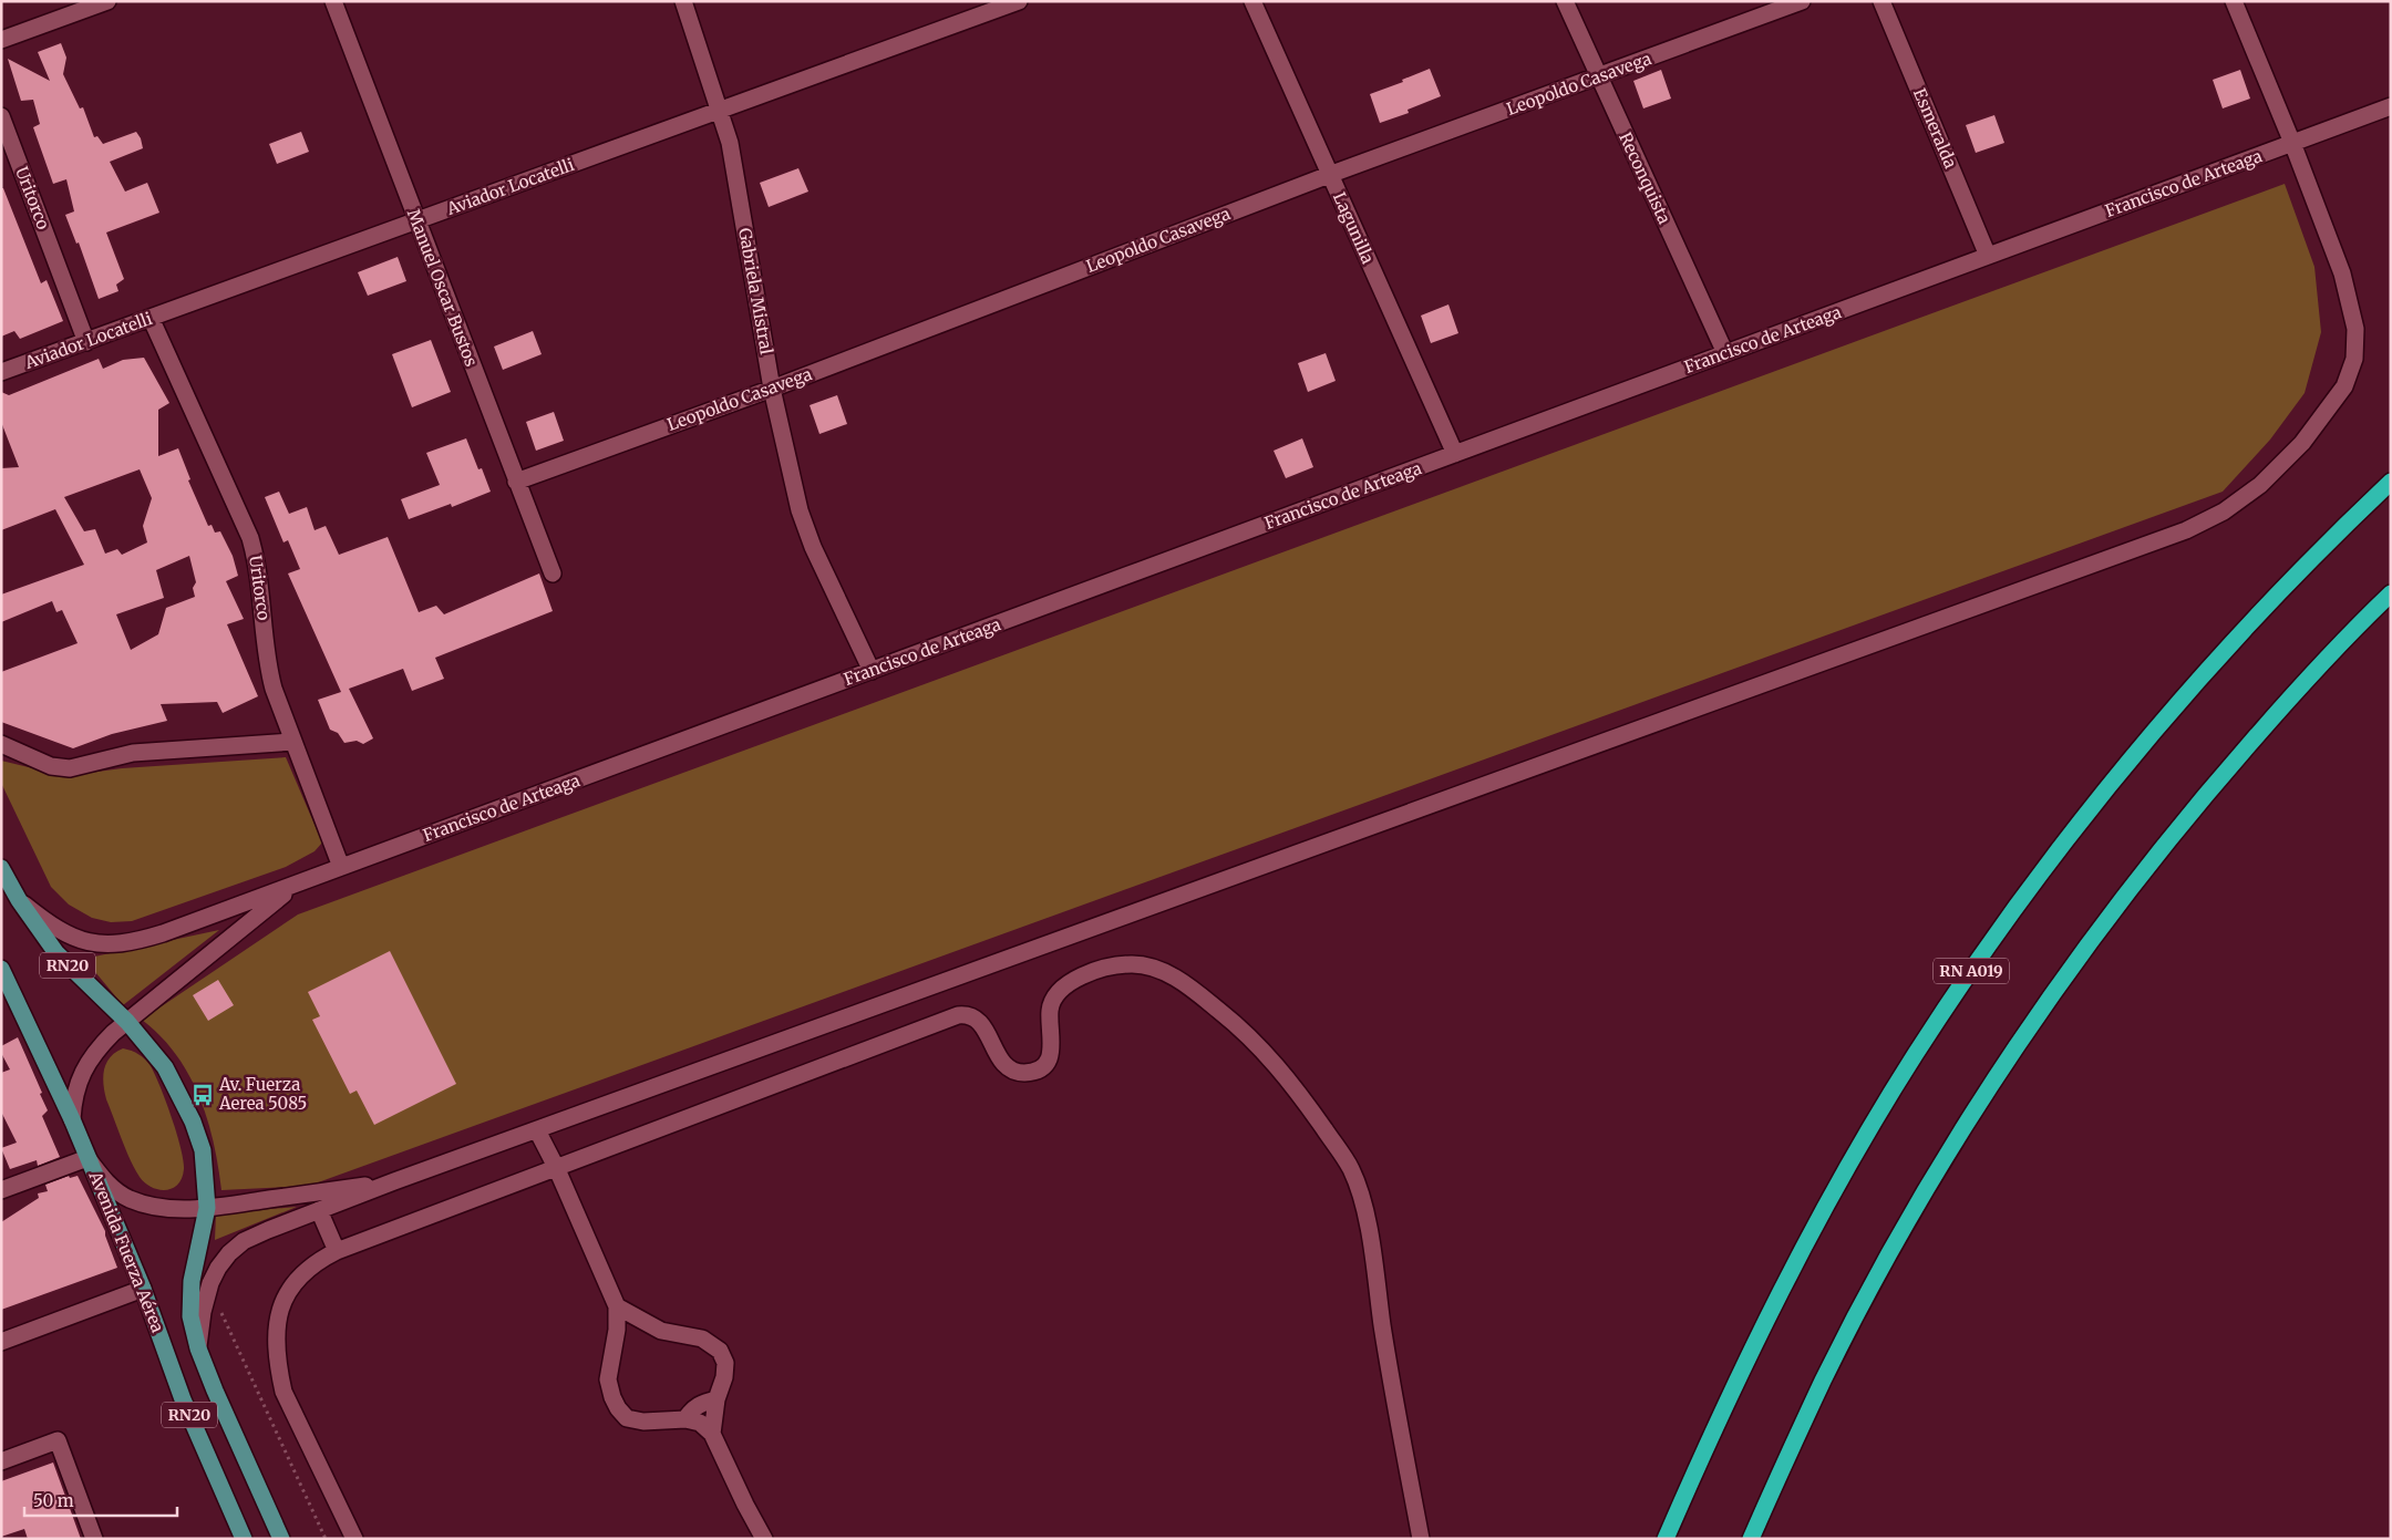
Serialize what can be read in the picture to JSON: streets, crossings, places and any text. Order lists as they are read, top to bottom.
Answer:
{
  "streets": {
    "highway": ["RN A019"],
    "main road": ["RN20", "Avenida Fuerza Aérea"],
    "street": [
      "Leopoldo Casavega",
      "Esmeralda",
      "Reconquista",
      "Francisco de Arteaga",
      "Aviador Locatelli",
      "Uritorco",
      "Lagunilla",
      "Manuel Oscar Bustos",
      "Gabriela Mistral"
    ]
  },
  "crossings": [
    ["Leopoldo Casavega", "Reconquista"],
    ["Leopoldo Casavega", "Lagunilla"],
    ["Leopoldo Casavega", "Manuel Oscar Bustos"],
    ["Leopoldo Casavega", "Gabriela Mistral"],
    ["Esmeralda", "Francisco de Arteaga"],
    ["Reconquista", "Francisco de Arteaga"],
    ["Francisco de Arteaga", "Uritorco"],
    ["Francisco de Arteaga", "Lagunilla"],
    ["Francisco de Arteaga", "Gabriela Mistral"],
    ["Francisco de Arteaga", "RN20"],
    ["Francisco de Arteaga", "Avenida Fuerza Aérea"],
    ["Aviador Locatelli", "Uritorco"],
    ["Aviador Locatelli", "Manuel Oscar Bustos"],
    ["Aviador Locatelli", "Gabriela Mistral"]
  ],
  "places": {
    "bus stop": ["Av. Fuerza Aerea 5085"]
  },
  "scale_bar": "50 m"
}
